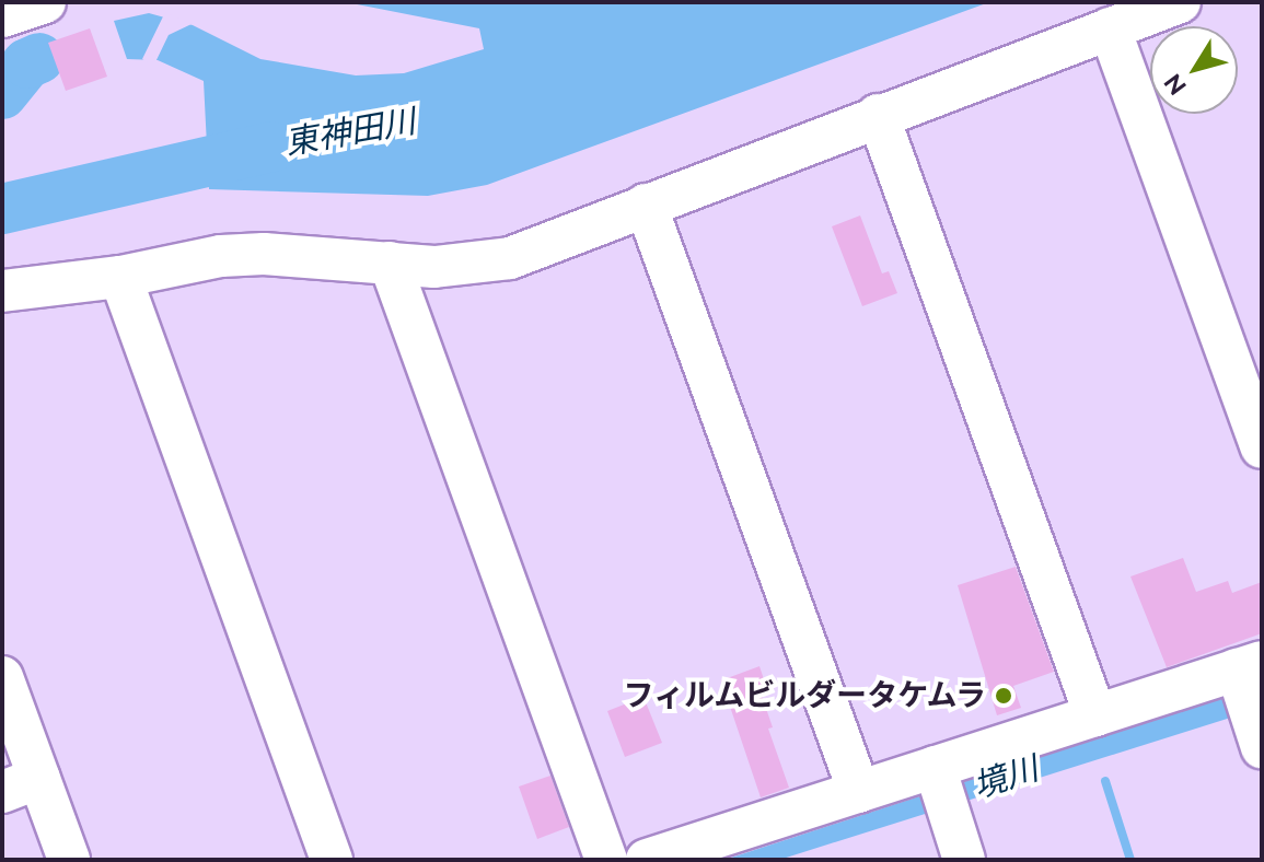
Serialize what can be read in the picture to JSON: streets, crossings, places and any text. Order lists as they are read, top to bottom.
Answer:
{
  "water": ["東神田川", "境川"],
  "places": ["フィルムビルダータケムラ"],
  "north": "bottom left"
}
